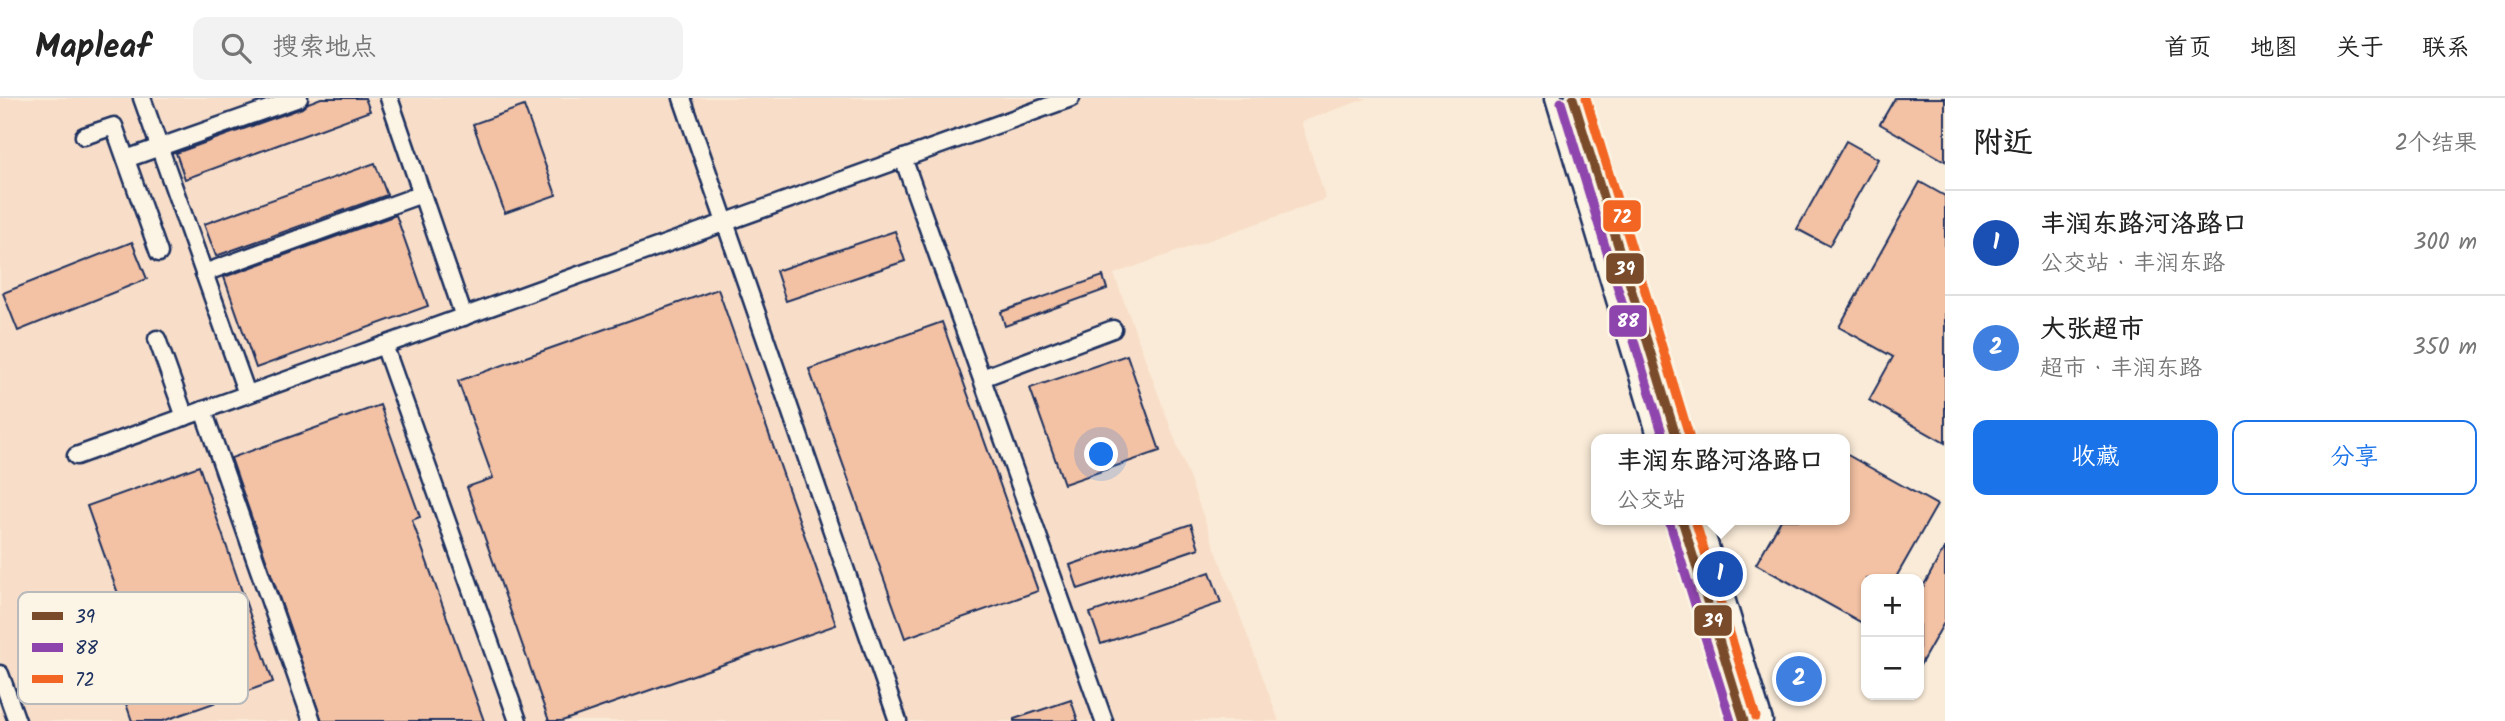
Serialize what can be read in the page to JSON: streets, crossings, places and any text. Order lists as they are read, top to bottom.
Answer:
{
  "lines": ["transit line 39", "transit line 72", "transit line 88"],
  "legend": ["39", "88", "72"],
  "page": {
    "header": "Mapleaf",
    "search": "搜索地点",
    "nav": [
      "首页",
      "地图",
      "关于",
      "联系"
    ],
    "heading": ["附近", "2个结果"],
    "list": [
      {
        "mark": "1",
        "name": "丰润东路河洛路口",
        "note": "公交站 · 丰润东路",
        "value": "300 m"
      },
      {
        "mark": "2",
        "name": "大张超市",
        "note": "超市 · 丰润东路",
        "value": "350 m"
      }
    ],
    "buttons": ["收藏", "分享"],
    "popup": ["丰润东路河洛路口", "公交站"],
    "pins": ["1", "2"],
    "map_buttons": ["+", "−"]
  }
}
